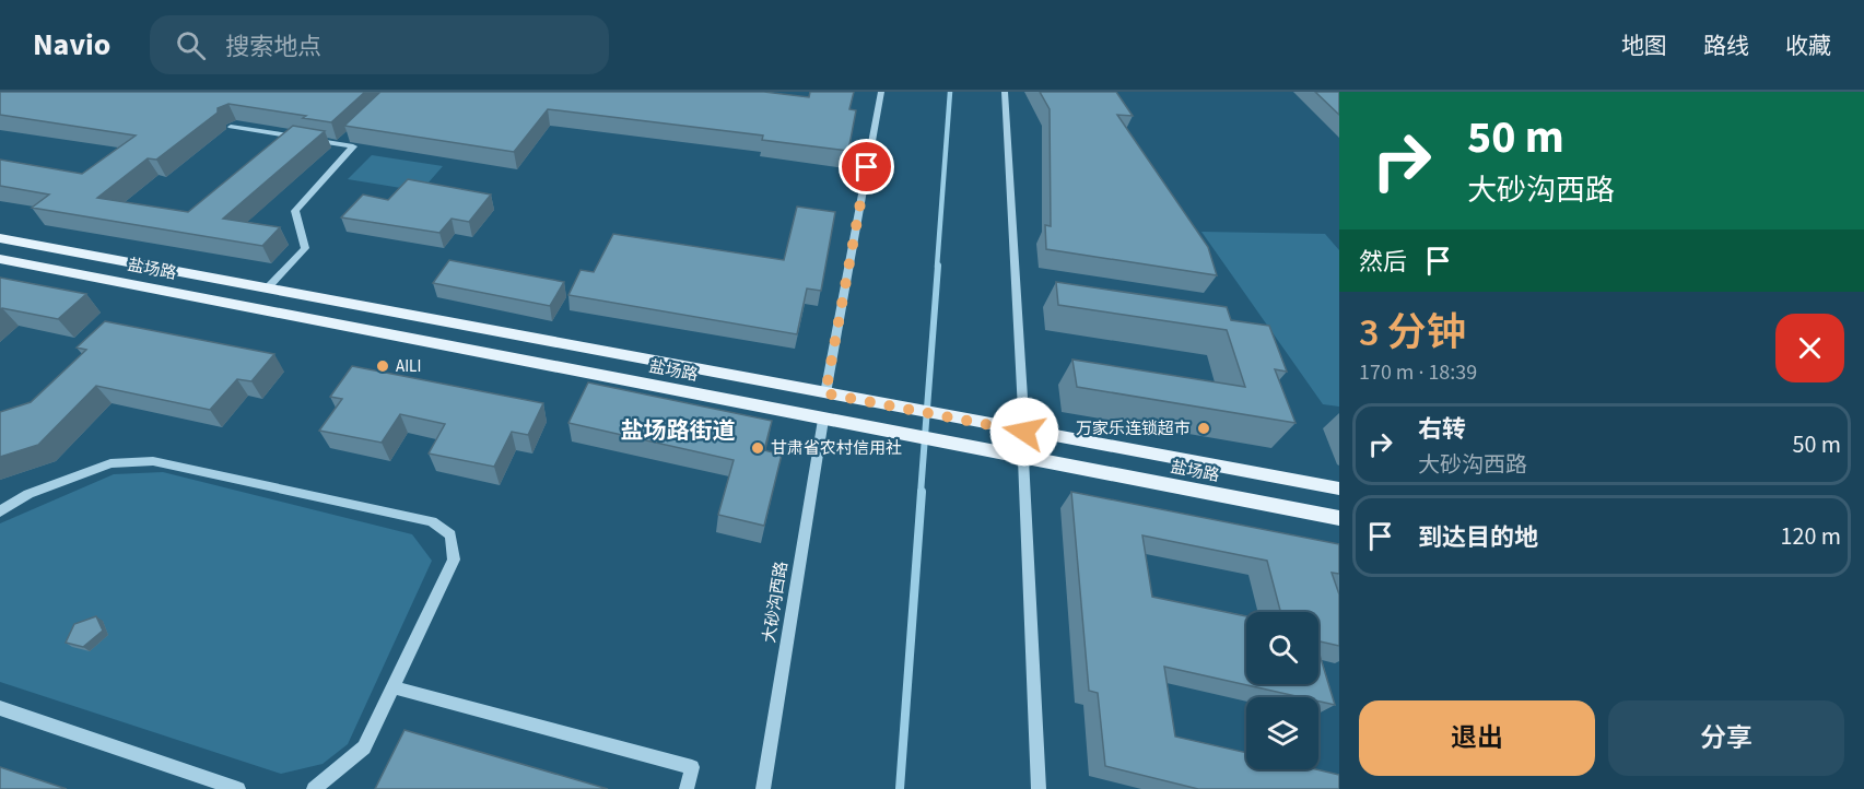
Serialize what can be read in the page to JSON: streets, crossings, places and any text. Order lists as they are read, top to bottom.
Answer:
{
  "streets": {
    "main road": ["盐场路"],
    "street": ["大砂沟西路"]
  },
  "crossings": [
    ["盐场路", "大砂沟西路"]
  ],
  "districts": ["盐场路街道"],
  "places": ["AILI", "万家乐连锁超市", "甘肃省农村信用社"],
  "page": {
    "header": "Navio",
    "search": "搜索地点",
    "nav": ["地图", "路线", "收藏"],
    "turn": ["50 m", "大砂沟西路"],
    "then": "然后",
    "heading": ["3 分钟", "170 m · 18:39"],
    "list": [
      {
        "name": "右转",
        "note": "大砂沟西路",
        "value": "50 m"
      },
      {
        "name": "到达目的地",
        "value": "120 m"
      }
    ],
    "buttons": ["退出", "分享"]
  }
}
